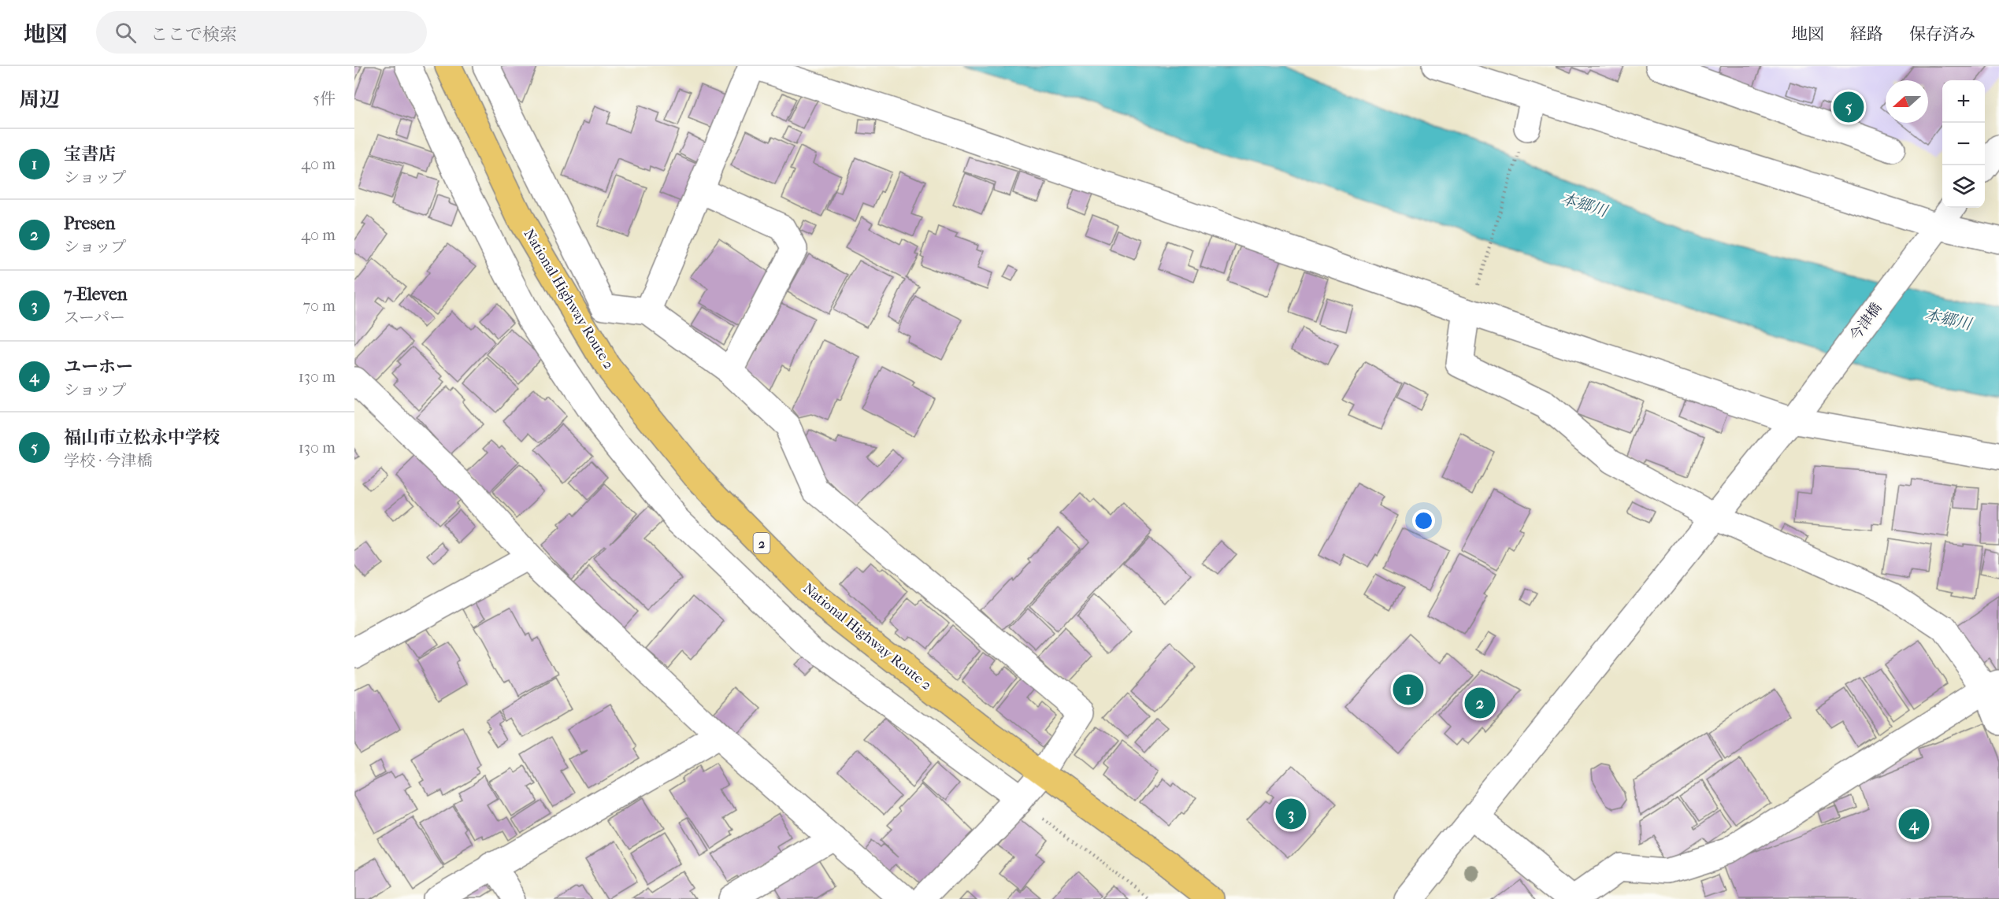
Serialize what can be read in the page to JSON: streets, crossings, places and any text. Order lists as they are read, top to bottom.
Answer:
{
  "streets": {
    "highway": ["National Highway Route 2", "2"],
    "street": ["今津橋"]
  },
  "water": ["本郷川"],
  "north": "left",
  "page": {
    "header": "地図",
    "search": "ここで検索",
    "nav": ["地図", "経路", "保存済み"],
    "heading": ["周辺", "5件"],
    "map_buttons": ["+", "−"],
    "pins": [
      "5",
      "1",
      "2",
      "3",
      "4"
    ],
    "list": [
      {
        "mark": "1",
        "name": "宝書店",
        "note": "ショップ",
        "value": "40 m"
      },
      {
        "mark": "2",
        "name": "Presen",
        "note": "ショップ",
        "value": "40 m"
      },
      {
        "mark": "3",
        "name": "7-Eleven",
        "note": "スーパー",
        "value": "70 m"
      },
      {
        "mark": "4",
        "name": "ユーホー",
        "note": "ショップ",
        "value": "130 m"
      },
      {
        "mark": "5",
        "name": "福山市立松永中学校",
        "note": "学校 · 今津橋",
        "value": "130 m"
      }
    ]
  }
}
